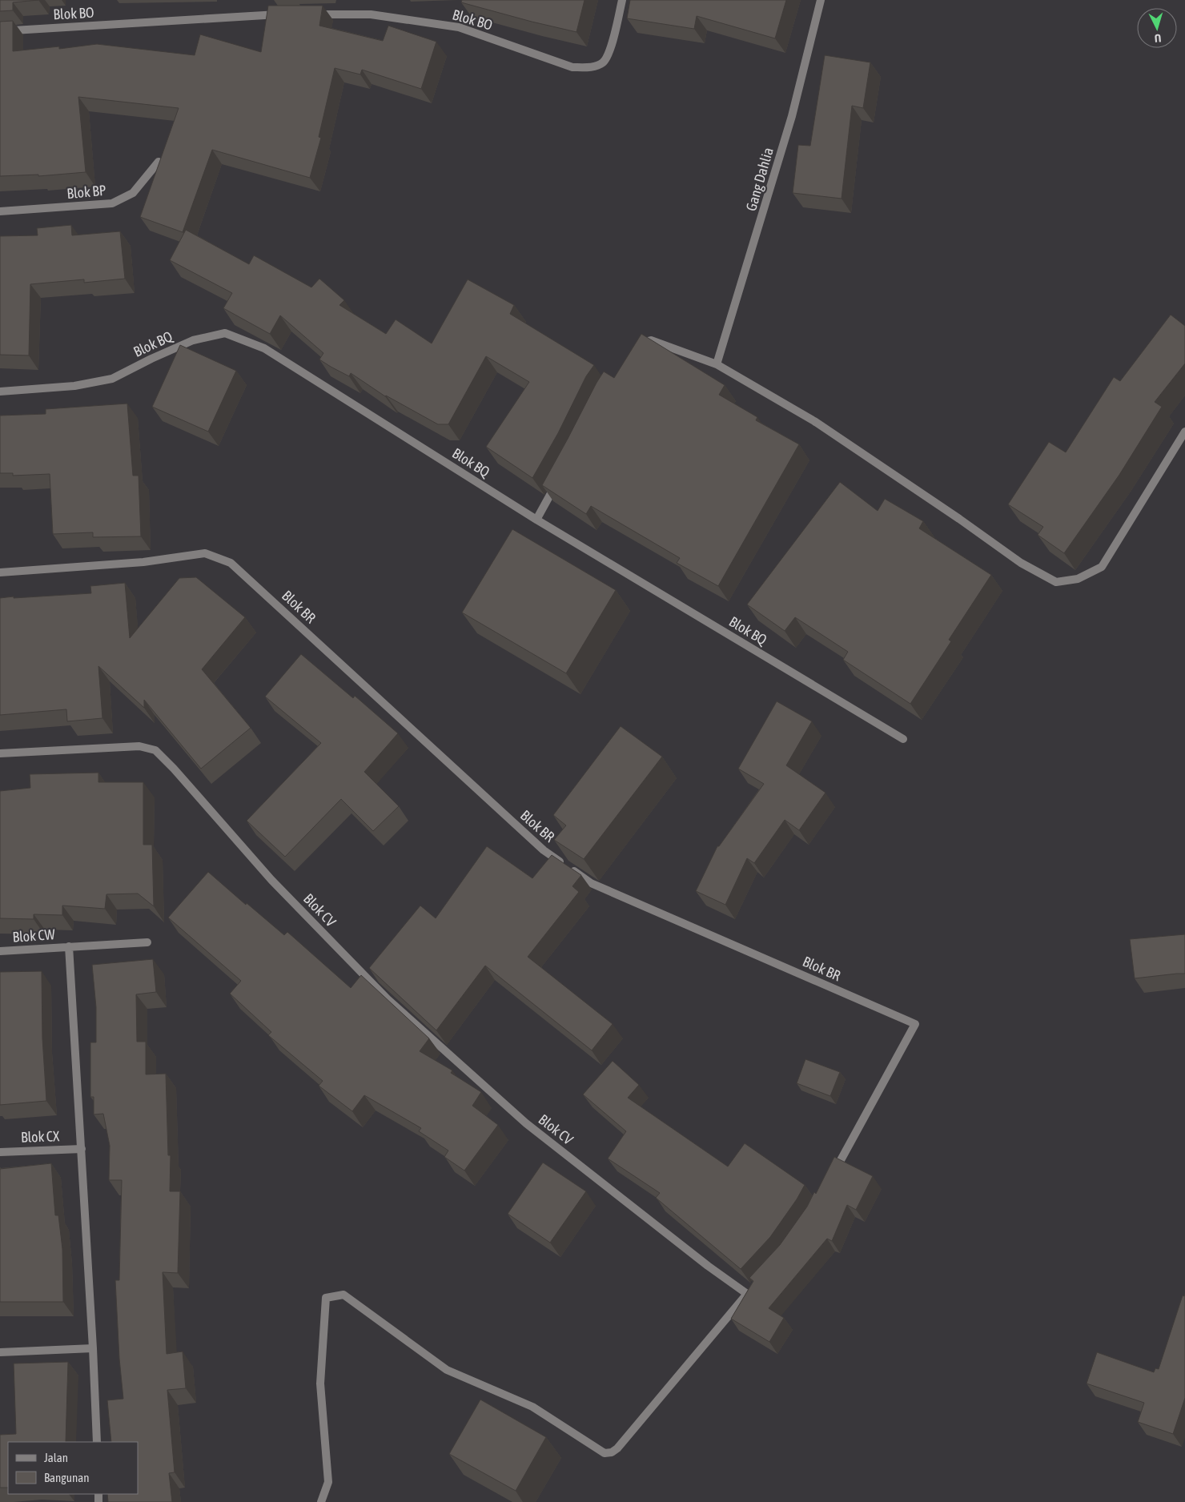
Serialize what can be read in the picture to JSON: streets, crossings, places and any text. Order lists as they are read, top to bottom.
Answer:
{
  "streets": {
    "street": [
      "Blok BO",
      "Gang Dahlia",
      "Blok BP",
      "Blok BQ",
      "Blok BR",
      "Blok CV",
      "Blok CW",
      "Blok CX"
    ]
  },
  "legend": ["Jalan", "Bangunan"],
  "north": "bottom"
}
